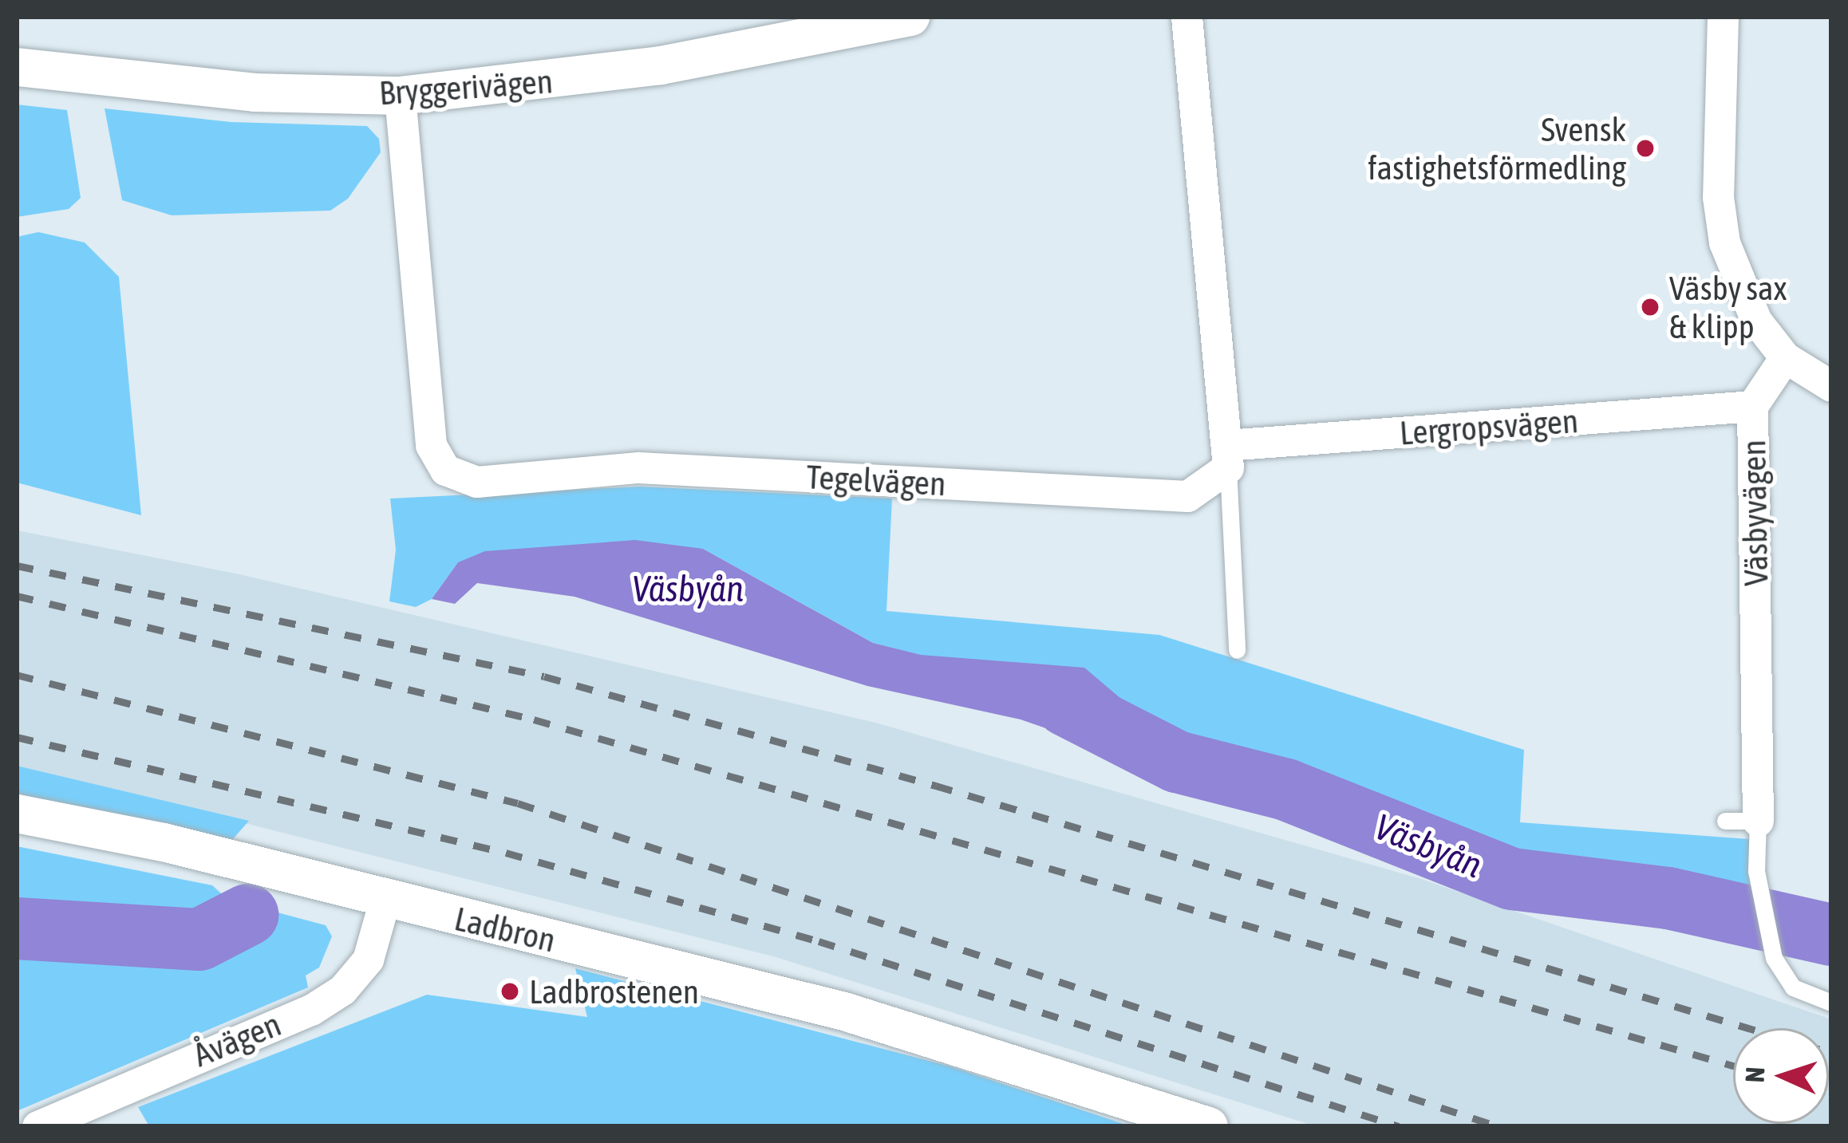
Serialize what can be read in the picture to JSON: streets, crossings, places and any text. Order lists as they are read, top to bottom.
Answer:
{
  "streets": {
    "street": [
      "Bryggerivägen",
      "Lergropsvägen",
      "Tegelvägen",
      "Väsbyvägen",
      "Ladbron",
      "Åvägen"
    ]
  },
  "crossings": [
    ["Bryggerivägen", "Tegelvägen"],
    ["Lergropsvägen", "Tegelvägen"],
    ["Lergropsvägen", "Väsbyvägen"],
    ["Ladbron", "Åvägen"]
  ],
  "water": ["Väsbyån"],
  "places": ["Svensk fastighetsförmedling", "Väsby sax & klipp", "Ladbrostenen"],
  "north": "left"
}
